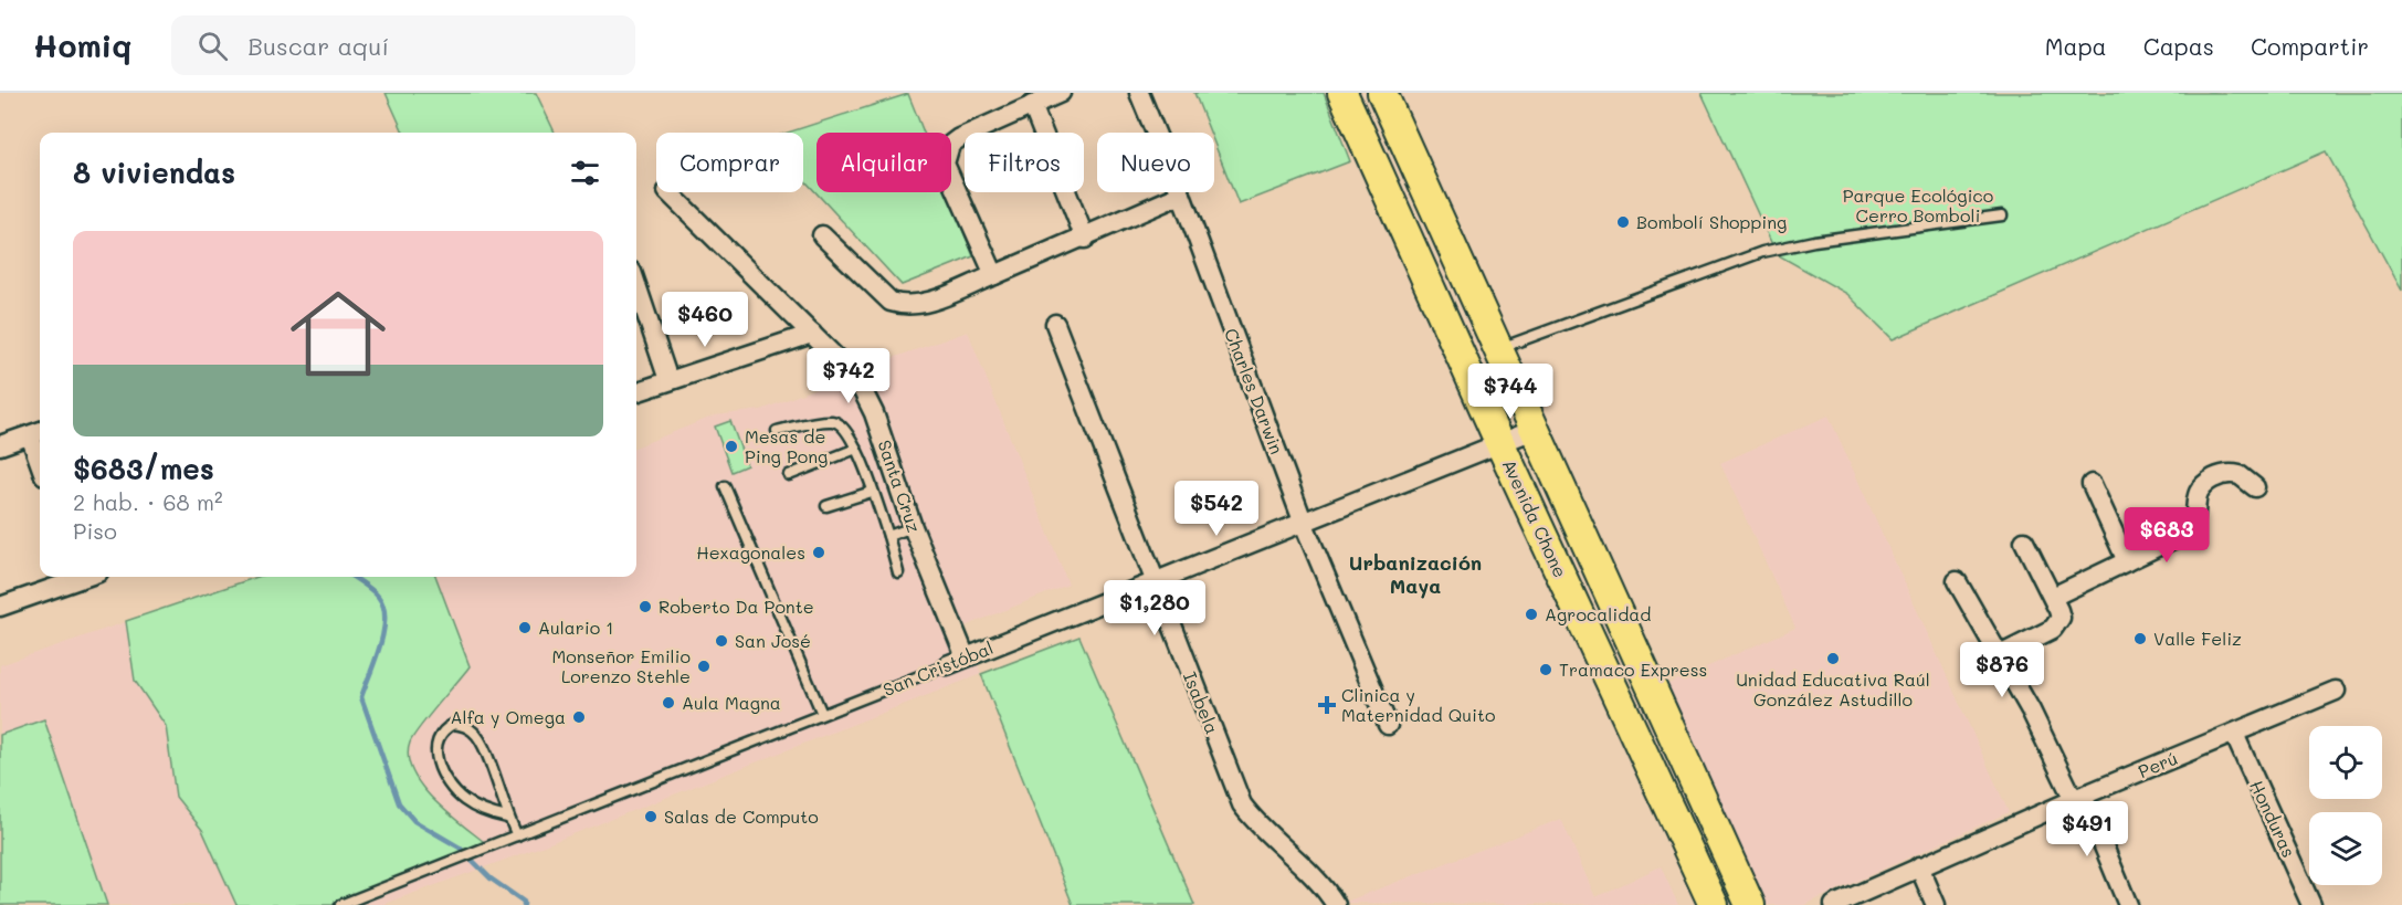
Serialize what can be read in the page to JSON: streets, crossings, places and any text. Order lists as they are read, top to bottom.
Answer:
{
  "streets": {
    "main road": ["Avenida Chone"],
    "street": [
      "Charles Darwin",
      "Santa Cruz",
      "San Cristóbal",
      "Isabela",
      "Perú",
      "Honduras"
    ]
  },
  "crossings": [
    ["Charles Darwin", "San Cristóbal"],
    ["Santa Cruz", "San Cristóbal"],
    ["Avenida Chone", "San Cristóbal"],
    ["San Cristóbal", "Isabela"],
    ["Perú", "Honduras"]
  ],
  "districts": ["Urbanización Maya"],
  "parks": ["Parque Ecológico Cerro Bomboli"],
  "places": {
    "other": [
      "Bombolí Shopping",
      "Mesas de Ping Pong",
      "Hexagonales",
      "Roberto Da Ponte",
      "Agrocalidad",
      "Aulario 1",
      "Valle Feliz",
      "San José",
      "Unidad Educativa Raúl González Astudillo",
      "Monseñor Emilio Lorenzo Stehle",
      "Tramaco Express",
      "Aula Magna",
      "Alfa y Omega",
      "Salas de Computo"
    ],
    "health": ["Clinica y Maternidad Quito"]
  },
  "page": {
    "header": "Homiq",
    "search": "Buscar aquí",
    "nav": ["Mapa", "Capas", "Compartir"],
    "chip": [
      "Comprar",
      "Alquilar",
      "Filtros",
      "Nuevo"
    ],
    "heading": "8 viviendas",
    "list": [
      {
        "name": "$683/mes",
        "note": "2 hab. · 68 m² · Piso"
      }
    ],
    "price": [
      "$460",
      "$742",
      "$744",
      "$542",
      "$683",
      "$1,280",
      "$876",
      "$491"
    ]
  }
}
